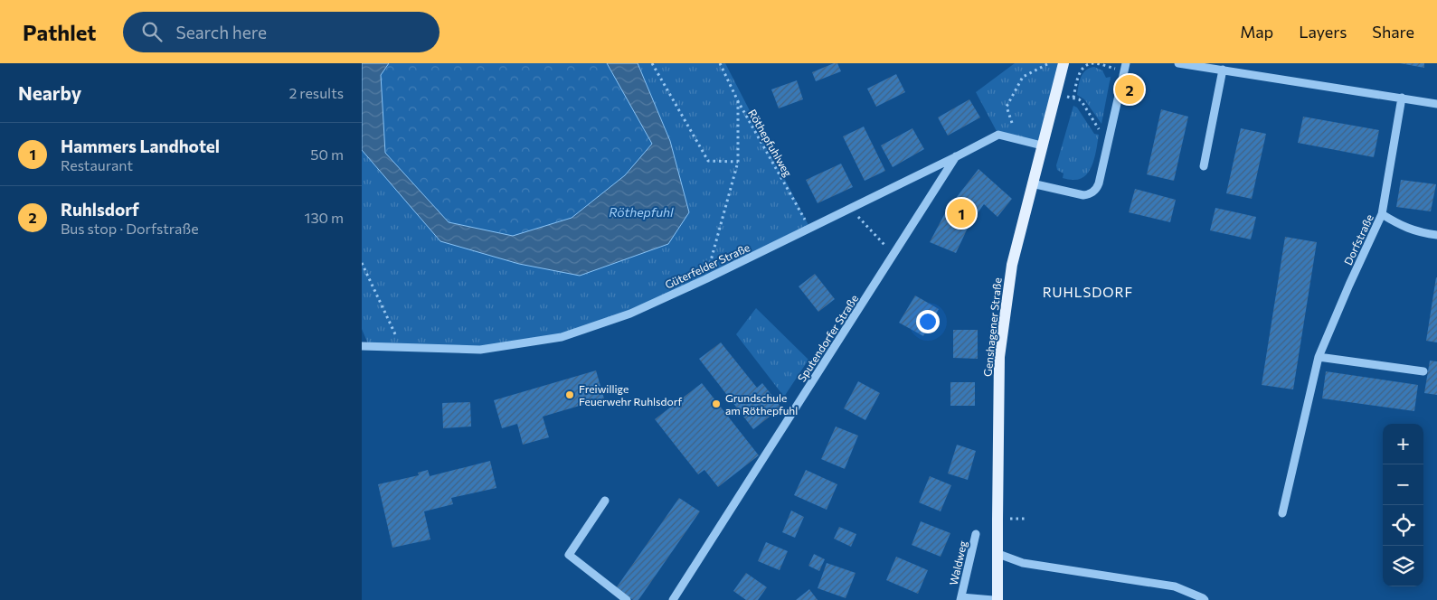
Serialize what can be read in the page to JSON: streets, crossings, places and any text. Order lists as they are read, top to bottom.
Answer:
{
  "streets": {
    "main road": ["Genshagener Straße"],
    "street": [
      "Dorfstraße",
      "Güterfelder Straße",
      "Sputendorfer Straße",
      "Waldweg"
    ],
    "path": ["Röthepfuhlweg"]
  },
  "crossings": [
    ["Röthepfuhlweg", "Güterfelder Straße"],
    ["Güterfelder Straße", "Genshagener Straße"],
    ["Güterfelder Straße", "Sputendorfer Straße"]
  ],
  "districts": ["RUHLSDORF"],
  "water": ["Röthepfuhl"],
  "places": ["Freiwillige Feuerwehr Ruhlsdorf", "Grundschule am Röthepfuhl"],
  "page": {
    "header": "Pathlet",
    "search": "Search here",
    "nav": ["Map", "Layers", "Share"],
    "heading": ["Nearby", "2 results"],
    "pins": ["2", "1"],
    "list": [
      {
        "mark": "1",
        "name": "Hammers Landhotel",
        "note": "Restaurant",
        "value": "50 m"
      },
      {
        "mark": "2",
        "name": "Ruhlsdorf",
        "note": "Bus stop · Dorfstraße",
        "value": "130 m"
      }
    ],
    "map_buttons": ["+", "−"]
  }
}
